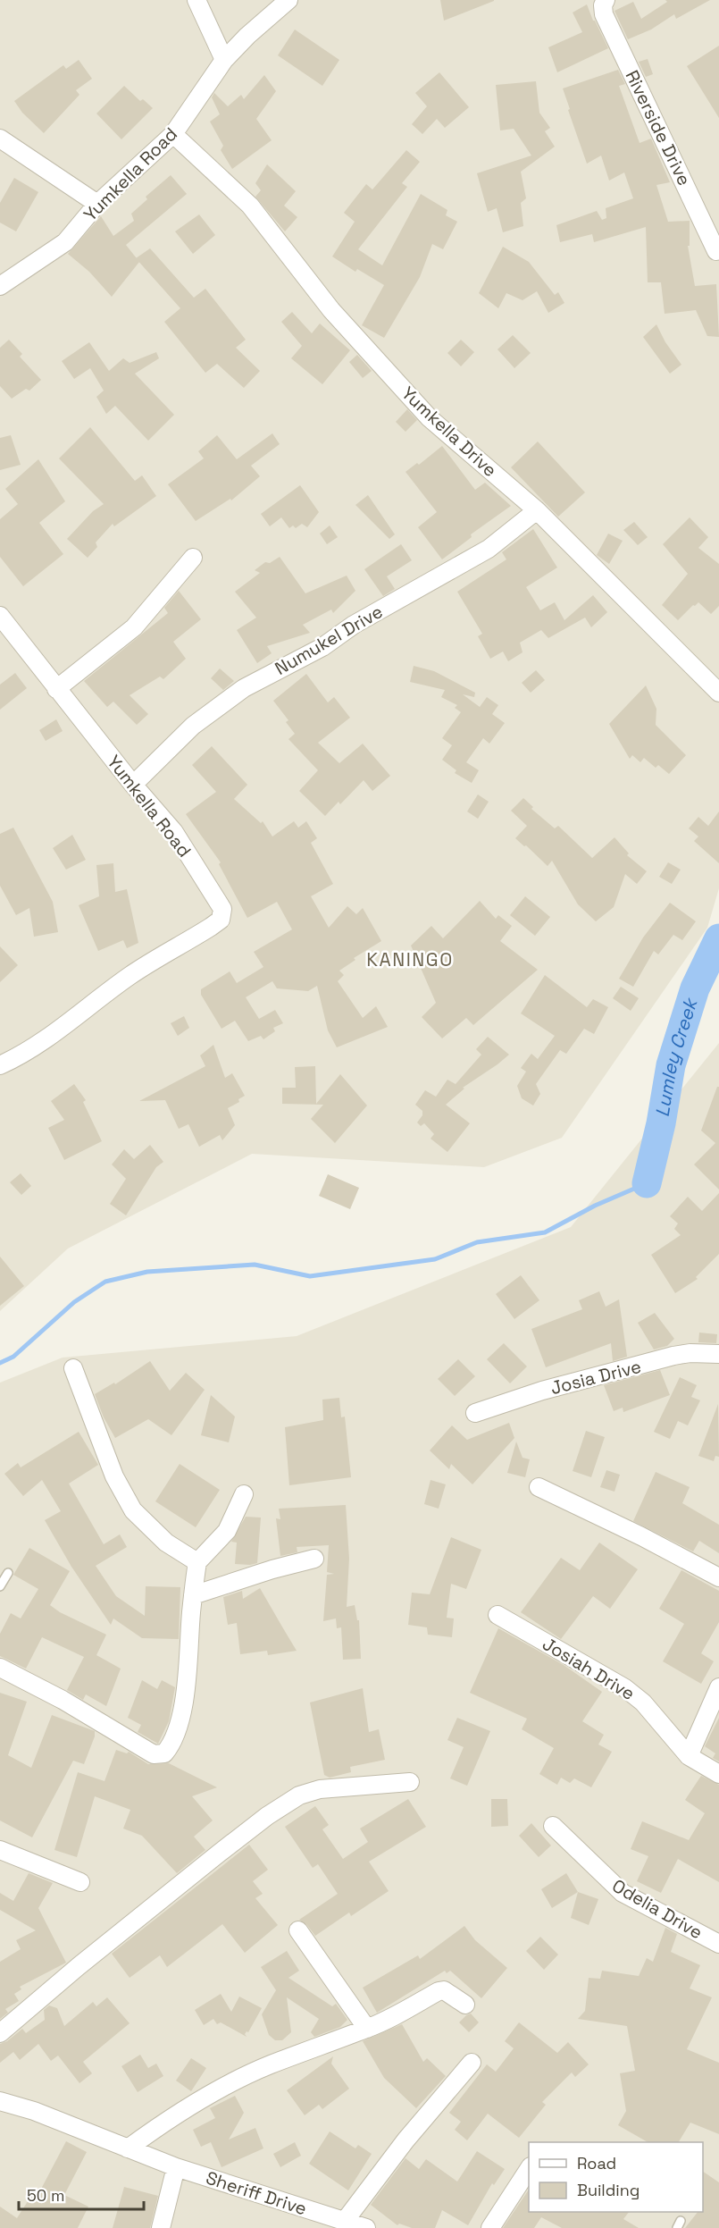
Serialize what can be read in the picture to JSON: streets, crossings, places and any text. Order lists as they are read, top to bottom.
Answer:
{
  "streets": {
    "street": [
      "Riverside Drive",
      "Yumkella Road",
      "Yumkella Drive",
      "Numukel Drive",
      "Josia Drive",
      "Josiah Drive",
      "Odelia Drive",
      "Sheriff Drive"
    ]
  },
  "crossings": [
    ["Yumkella Road", "Yumkella Drive"],
    ["Yumkella Road", "Numukel Drive"],
    ["Yumkella Drive", "Numukel Drive"]
  ],
  "districts": ["KANINGO"],
  "water": ["Lumley Creek"],
  "legend": ["Road", "Building"],
  "scale_bar": "50 m"
}
